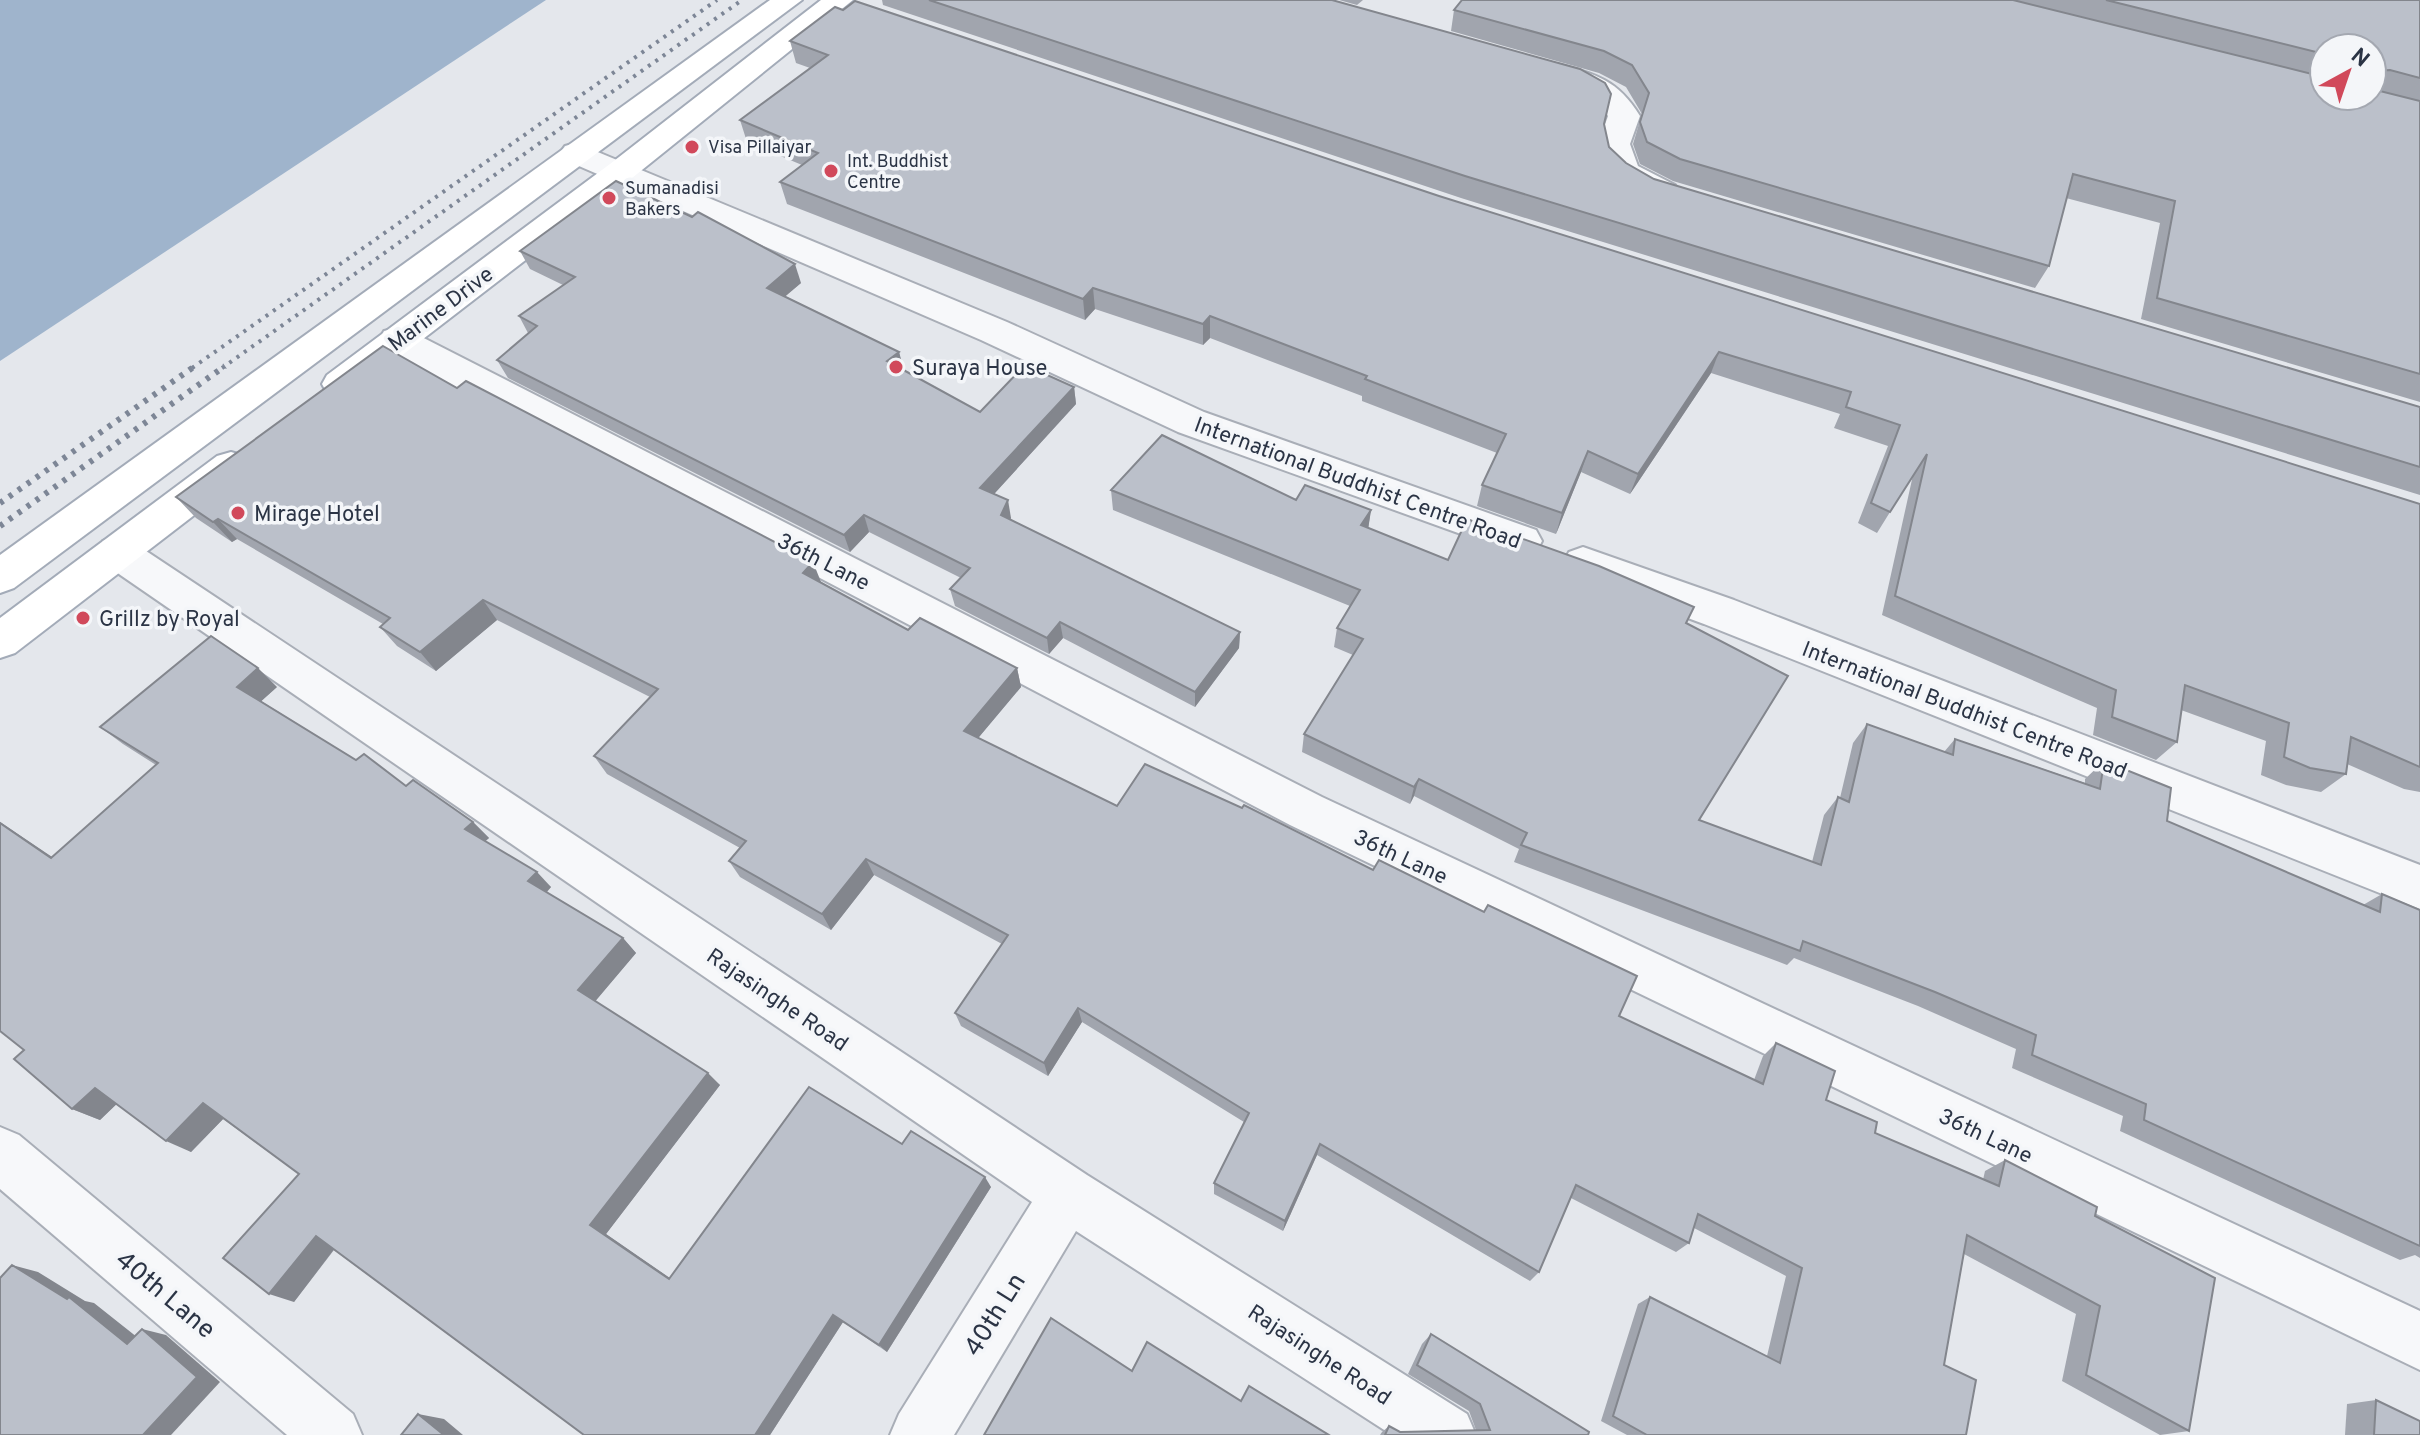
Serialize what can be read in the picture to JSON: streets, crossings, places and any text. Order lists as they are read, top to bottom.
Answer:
{
  "streets": {
    "main road": ["Marine Drive"],
    "street": [
      "International Buddhist Centre Road",
      "36th Lane",
      "Rajasinghe Road",
      "40th Lane",
      "40th Ln"
    ]
  },
  "crossings": [
    ["Marine Drive", "International Buddhist Centre Road"],
    ["Marine Drive", "36th Lane"],
    ["Rajasinghe Road", "40th Ln"]
  ],
  "places": [
    "Visa Pillaiyar",
    "Int. Buddhist Centre",
    "Sumanadisi Bakers",
    "Suraya House",
    "Mirage Hotel",
    "Grillz by Royal"
  ],
  "north": "top right"
}
